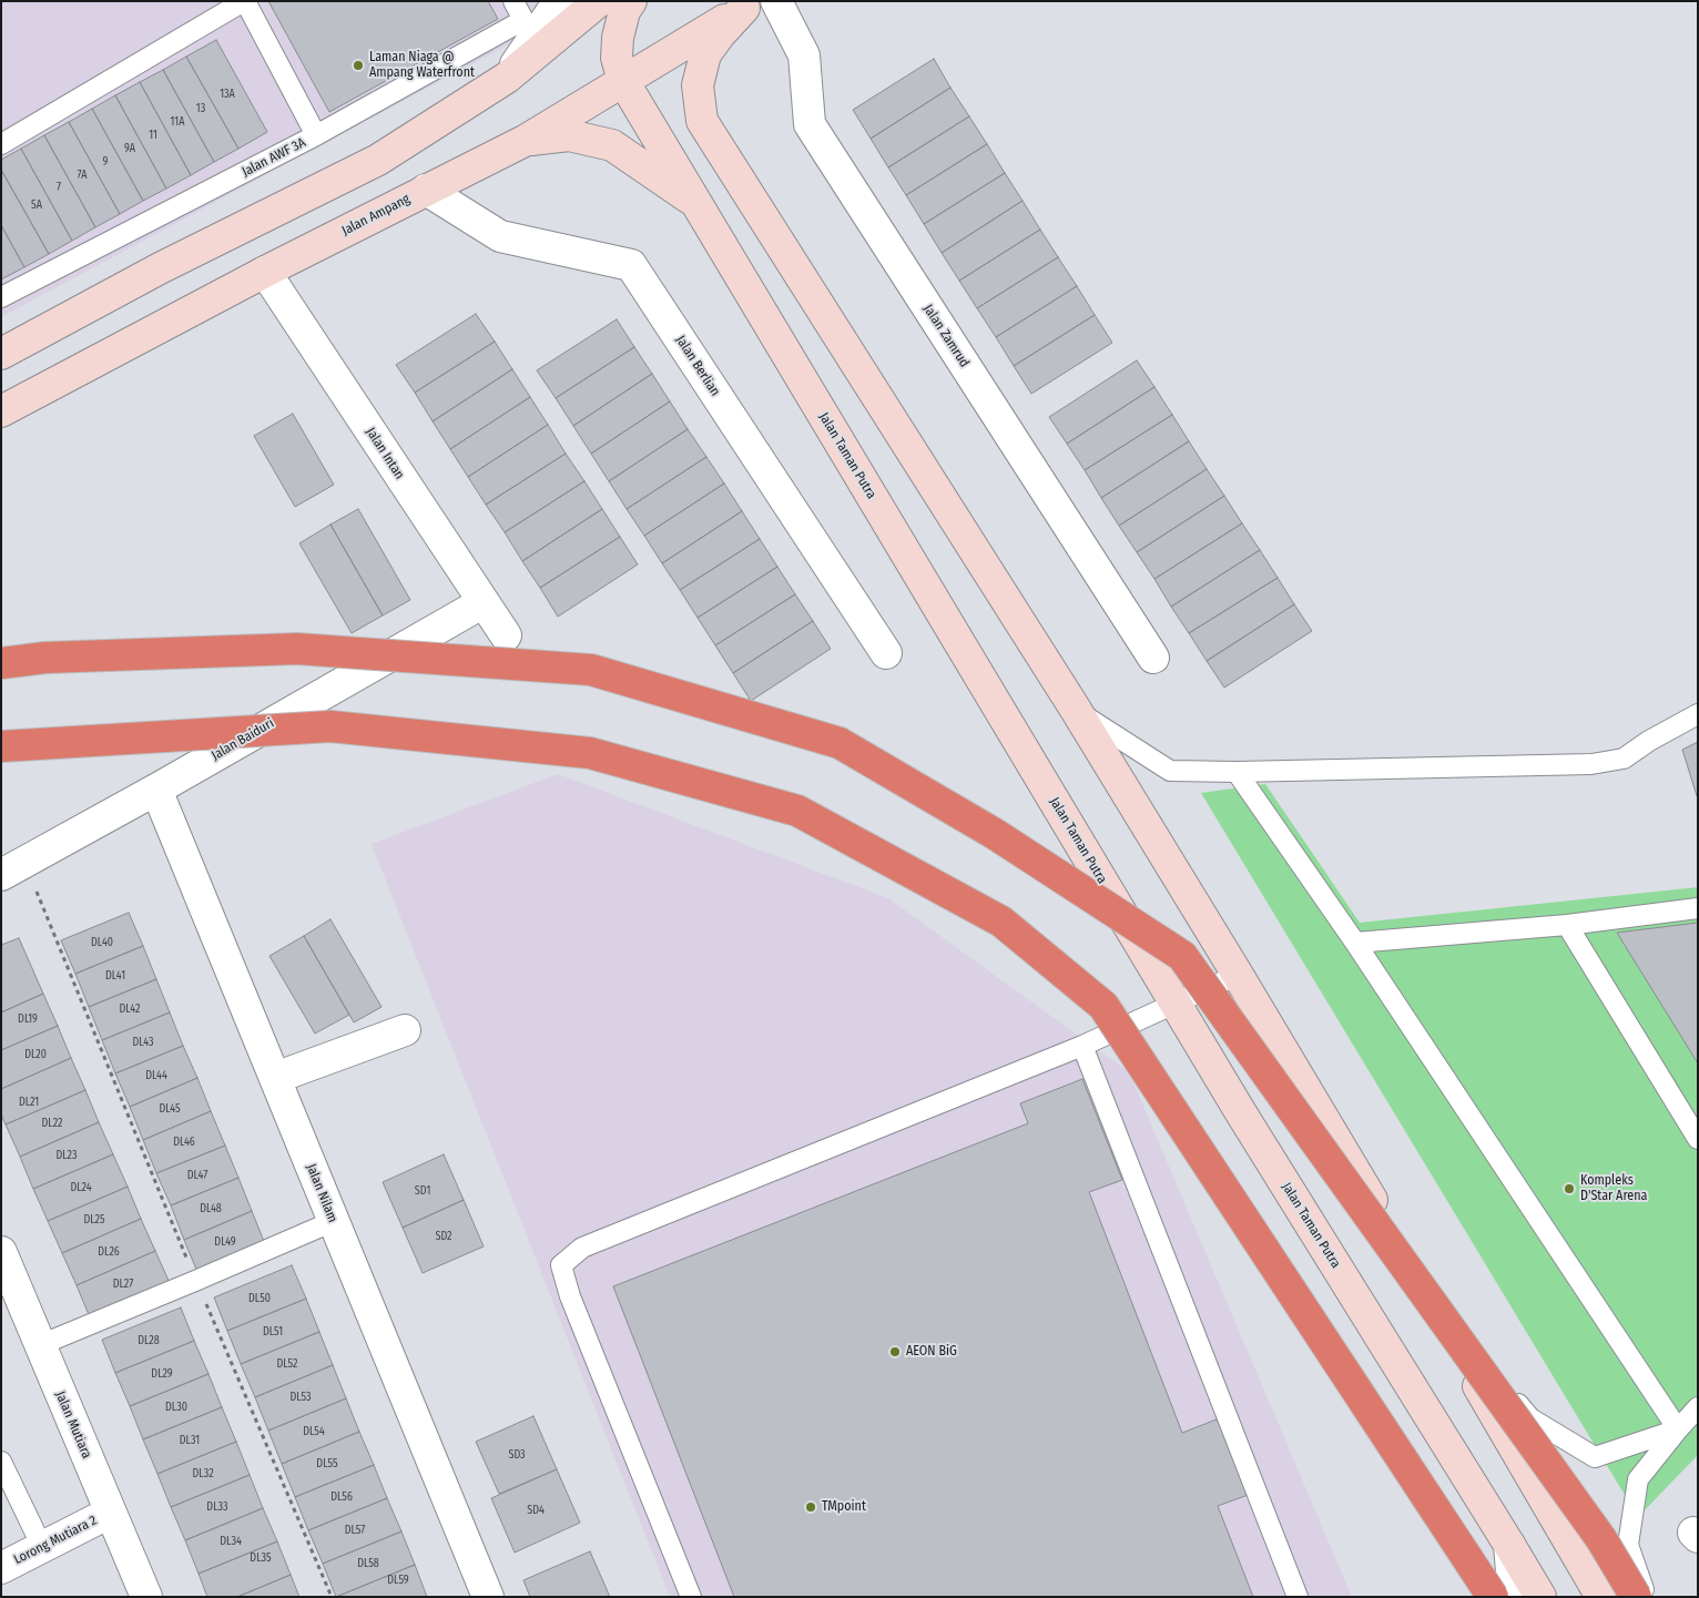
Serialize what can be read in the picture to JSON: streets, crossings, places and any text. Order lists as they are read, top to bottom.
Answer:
{
  "streets": {
    "street": [
      "Jalan Ampang",
      "Jalan Zamrud",
      "Jalan Berlian",
      "Jalan Intan",
      "Jalan Taman Putra",
      "Jalan Baiduri",
      "Jalan Nilam",
      "Jalan Mutiara",
      "Lorong Mutiara 2"
    ],
    "lane": ["Jalan AWF 3A"]
  },
  "crossings": [
    ["Jalan Ampang", "Jalan Berlian"],
    ["Jalan Ampang", "Jalan Intan"],
    ["Jalan Ampang", "Jalan Taman Putra"],
    ["Jalan Intan", "Jalan Baiduri"],
    ["Jalan Baiduri", "Jalan Nilam"],
    ["Jalan Mutiara", "Lorong Mutiara 2"]
  ],
  "places": [
    "Laman Niaga @ Ampang Waterfront",
    "Kompleks D'Star Arena",
    "AEON BiG",
    "TMpoint"
  ],
  "house_numbers": [
    "13A",
    "13",
    "11A",
    "11",
    "9A",
    "9",
    "7A",
    "7",
    "5A",
    "DL40",
    "DL41",
    "DL42",
    "DL19",
    "DL43",
    "DL20",
    "DL44",
    "DL21",
    "DL45",
    "DL22",
    "DL46",
    "DL23",
    "DL47",
    "DL24",
    "SD1",
    "DL48",
    "DL25",
    "SD2",
    "DL49",
    "DL26",
    "DL27",
    "DL50",
    "DL51",
    "DL28",
    "DL52",
    "DL29",
    "DL53",
    "DL30",
    "DL54",
    "DL31",
    "SD3",
    "DL55",
    "DL32",
    "DL56",
    "DL33",
    "SD4",
    "DL57",
    "DL34",
    "DL35",
    "DL58",
    "DL59"
  ]
}
